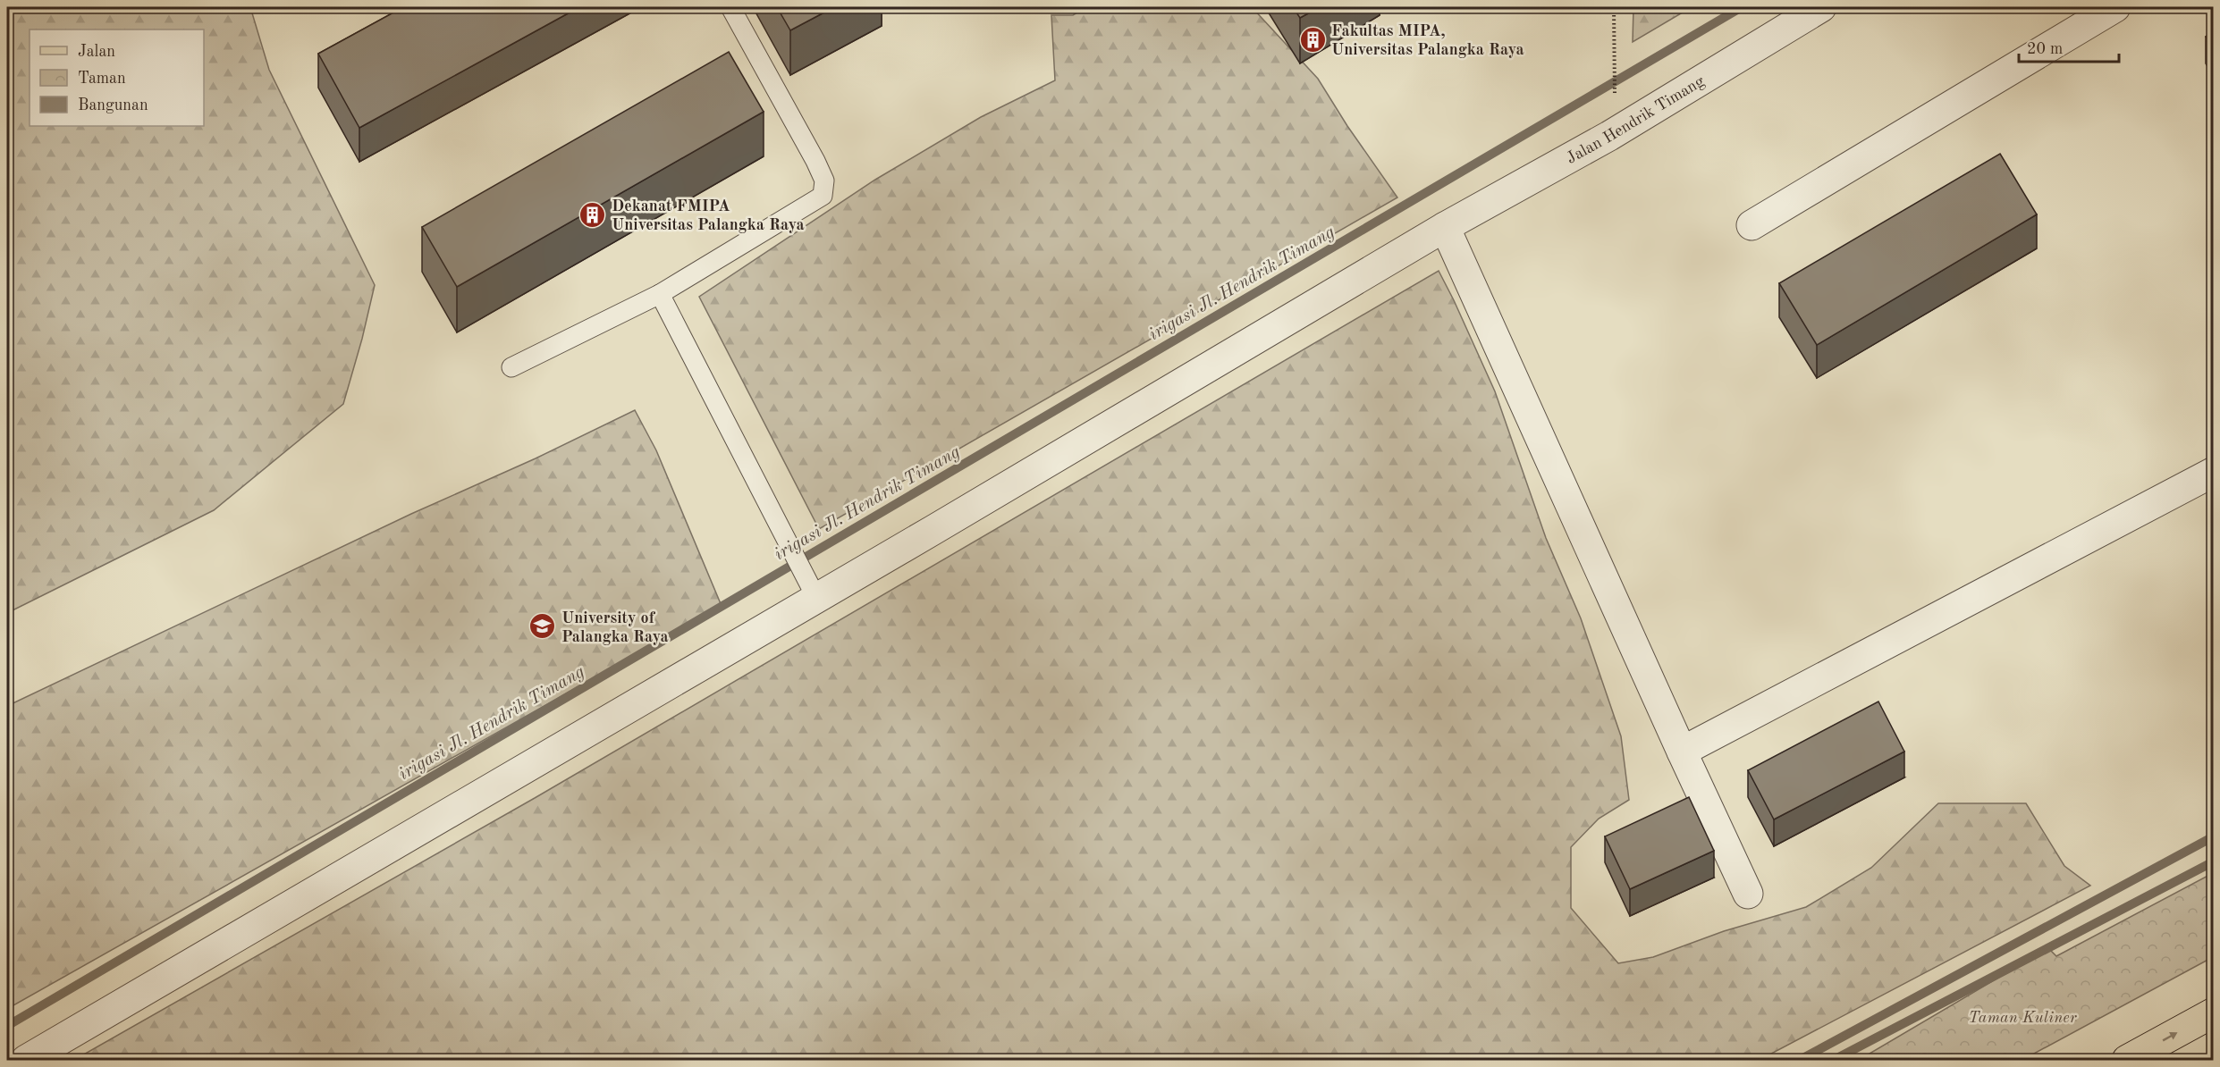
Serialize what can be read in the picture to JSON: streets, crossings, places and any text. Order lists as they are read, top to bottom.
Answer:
{
  "streets": {
    "street": ["Jalan Hendrik Timang"]
  },
  "water": ["irigasi Jl. Hendrik Timang"],
  "parks": ["Taman Kuliner"],
  "places": {
    "building": ["Fakultas MIPA, Universitas Palangka Raya", "Dekanat FMIPA Universitas Palangka Raya"],
    "school or university": ["University of Palangka Raya"]
  },
  "legend": ["Jalan", "Taman", "Bangunan"],
  "scale_bar": "20 m"
}
